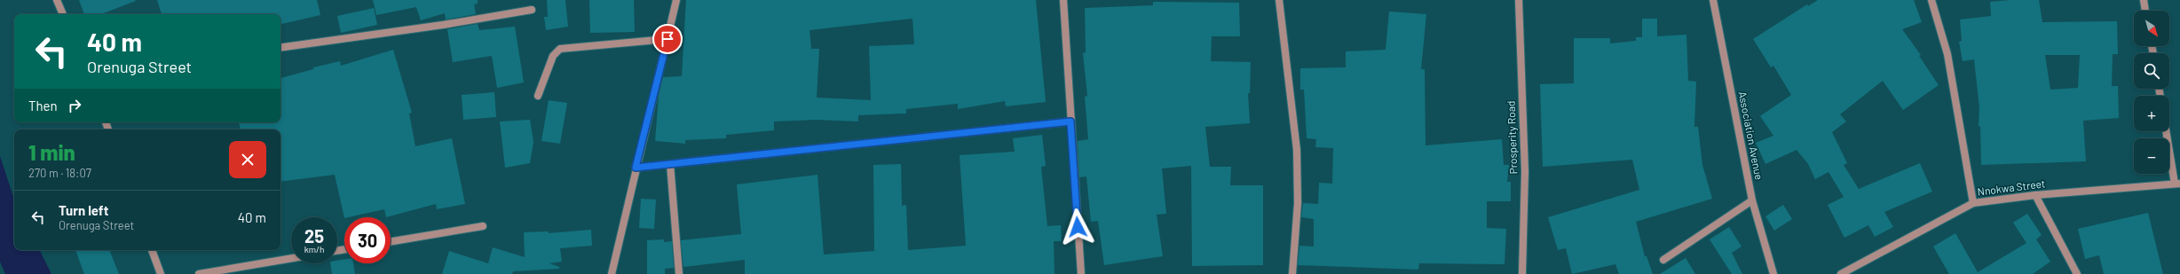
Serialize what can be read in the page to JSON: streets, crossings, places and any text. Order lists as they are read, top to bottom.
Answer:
{
  "streets": {
    "street": ["Association Avenue", "Prosperity Road", "Nnokwa Street"]
  },
  "north": "bottom right",
  "page": {
    "map_buttons": ["+", "−"],
    "turn": ["40 m", "Orenuga Street"],
    "then": "Then",
    "heading": ["1 min", "270 m · 18:07"],
    "list": [
      {
        "name": "Turn left",
        "note": "Orenuga Street",
        "value": "40 m"
      }
    ],
    "speed": "25 km/h",
    "limit": "30"
  }
}
